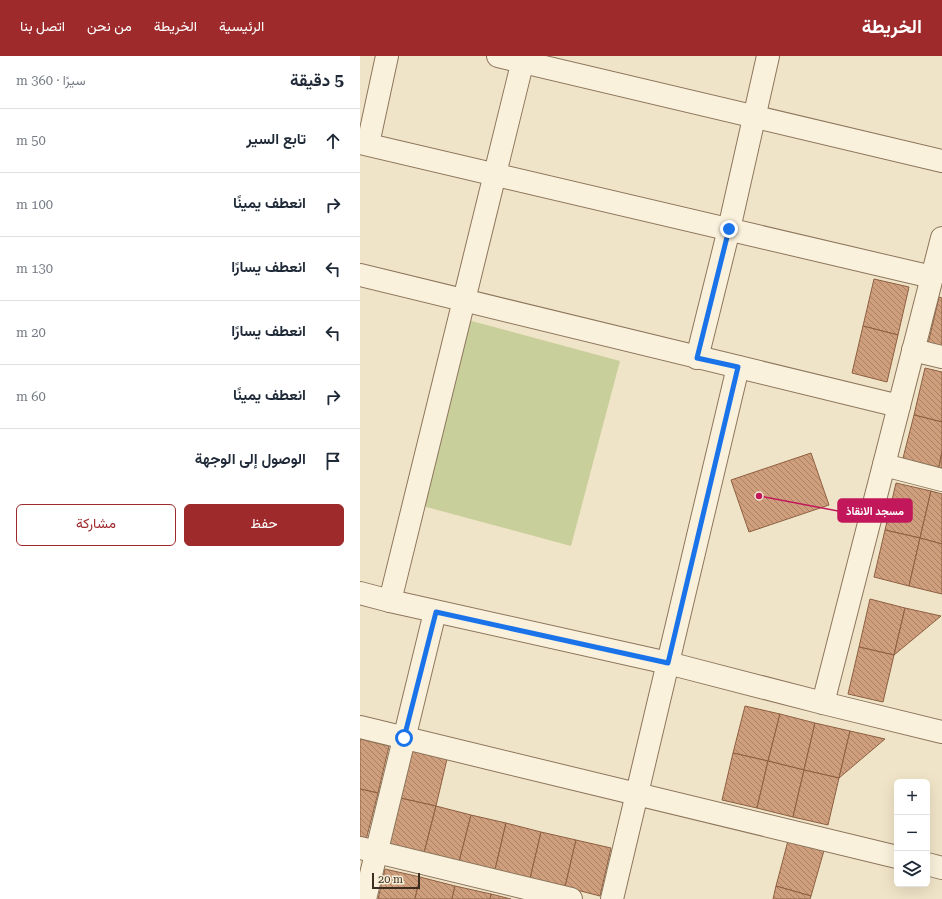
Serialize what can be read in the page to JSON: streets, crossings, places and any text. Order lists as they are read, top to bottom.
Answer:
{
  "places": ["مسجد الانقاذ"],
  "scale_bar": "20 m",
  "page": {
    "header": "الخريطة",
    "nav": [
      "الرئيسية",
      "الخريطة",
      "من نحن",
      "اتصل بنا"
    ],
    "heading": ["5 دقيقة", "سيرًا · 360 m"],
    "list": [
      ["تابع السير", "50 m"],
      ["انعطف يمينًا", "100 m"],
      ["انعطف يسارًا", "130 m"],
      ["انعطف يسارًا", "20 m"],
      ["انعطف يمينًا", "60 m"],
      "الوصول إلى الوجهة"
    ],
    "buttons": ["حفظ", "مشاركة"],
    "map_buttons": ["+", "−"],
    "scale": "20 m"
  }
}
